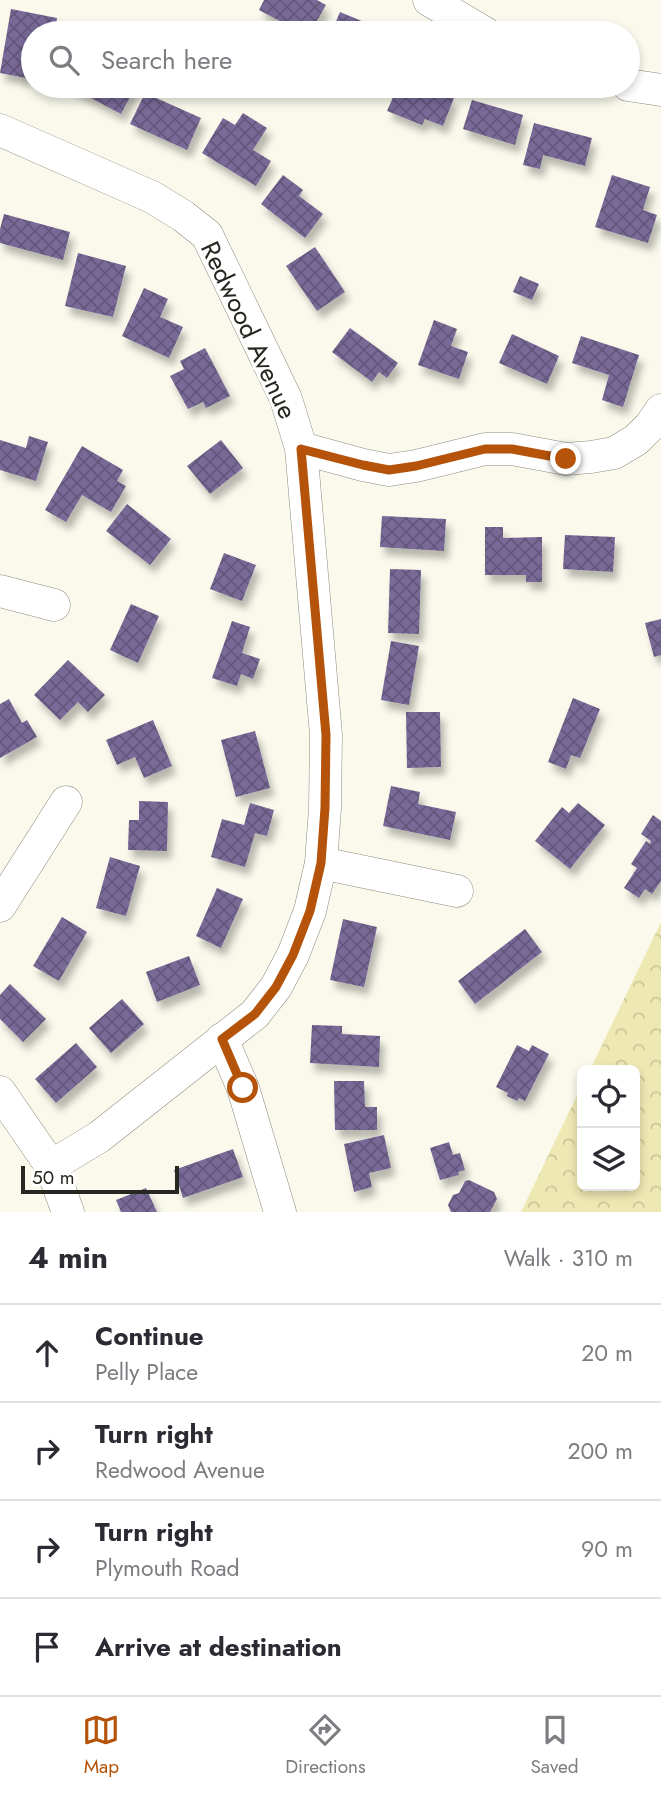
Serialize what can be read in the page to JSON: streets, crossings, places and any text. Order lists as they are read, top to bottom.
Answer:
{
  "streets": {
    "street": ["Redwood Avenue"]
  },
  "scale_bar": "50 m",
  "page": {
    "search": "Search here",
    "scale": "50 m",
    "heading": ["4 min", "Walk · 310 m"],
    "list": [
      ["Continue", "Pelly Place", "20 m"],
      ["Turn right", "Redwood Avenue", "200 m"],
      ["Turn right", "Plymouth Road", "90 m"],
      "Arrive at destination"
    ],
    "nav": ["Map", "Directions", "Saved"]
  }
}
